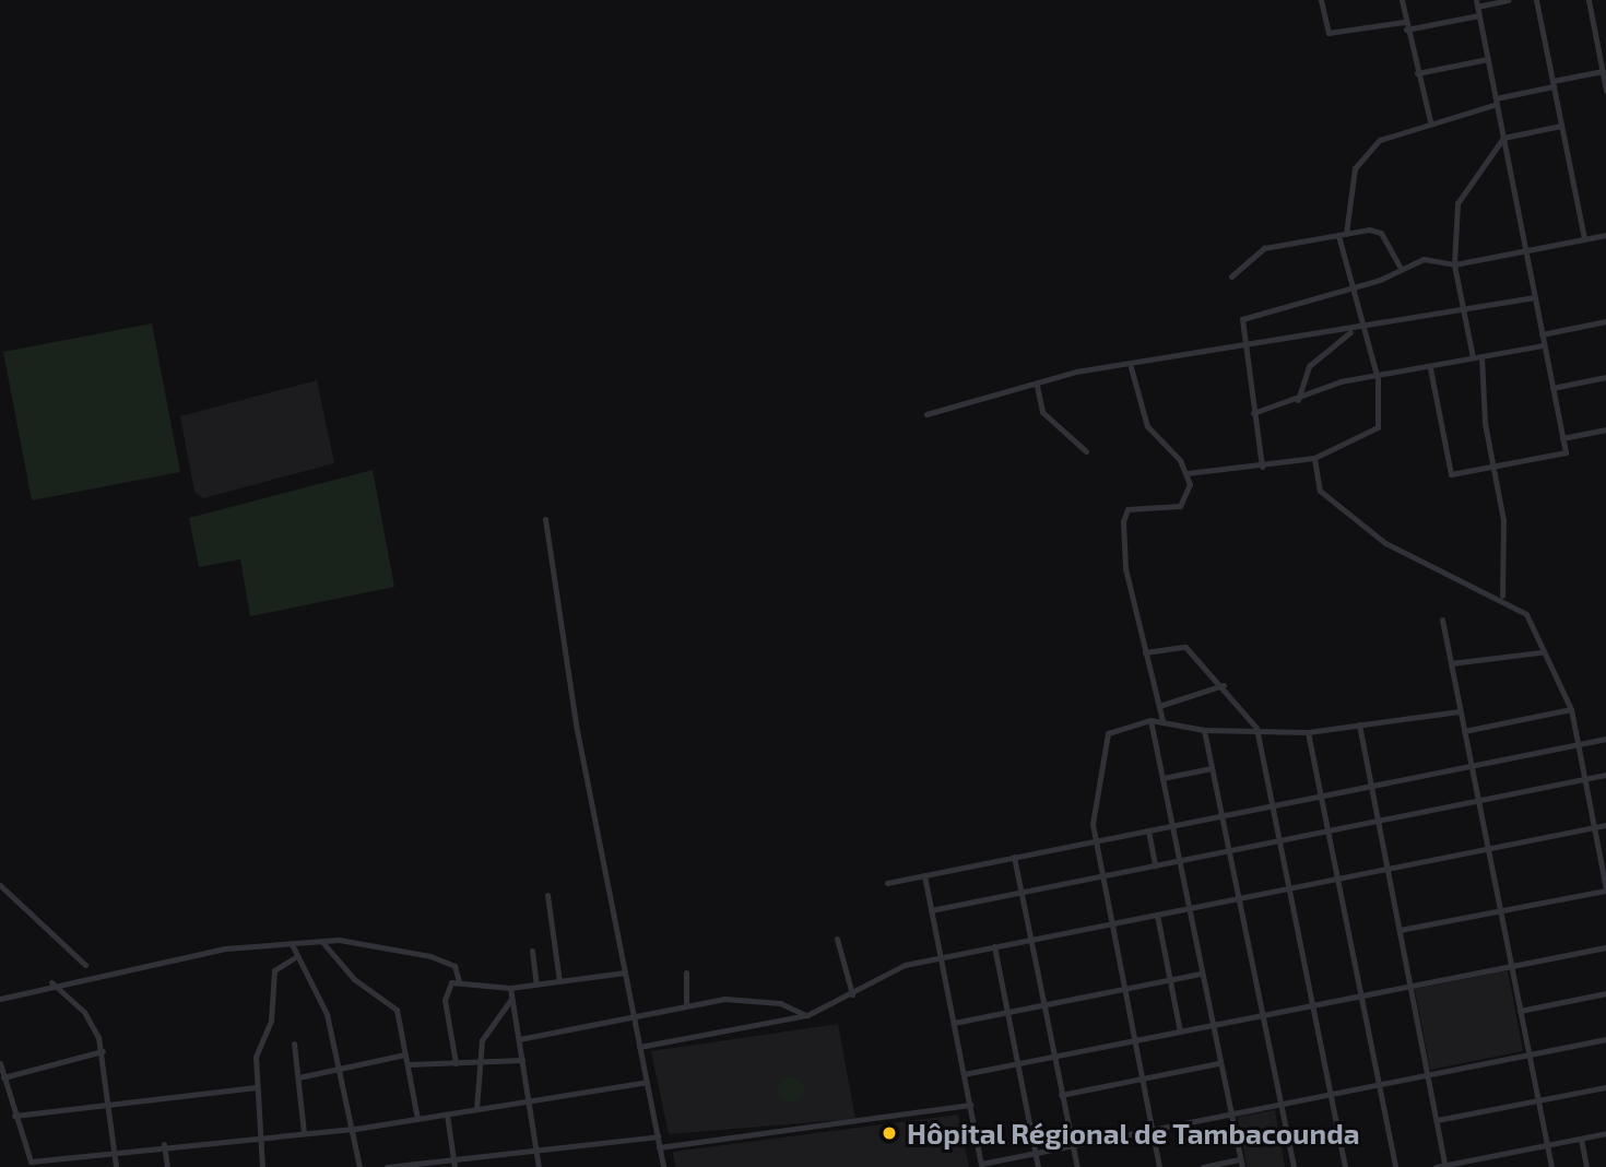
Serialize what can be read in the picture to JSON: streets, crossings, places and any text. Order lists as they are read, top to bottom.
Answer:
{
  "places": ["Hôpital Régional de Tambacounda"]
}
